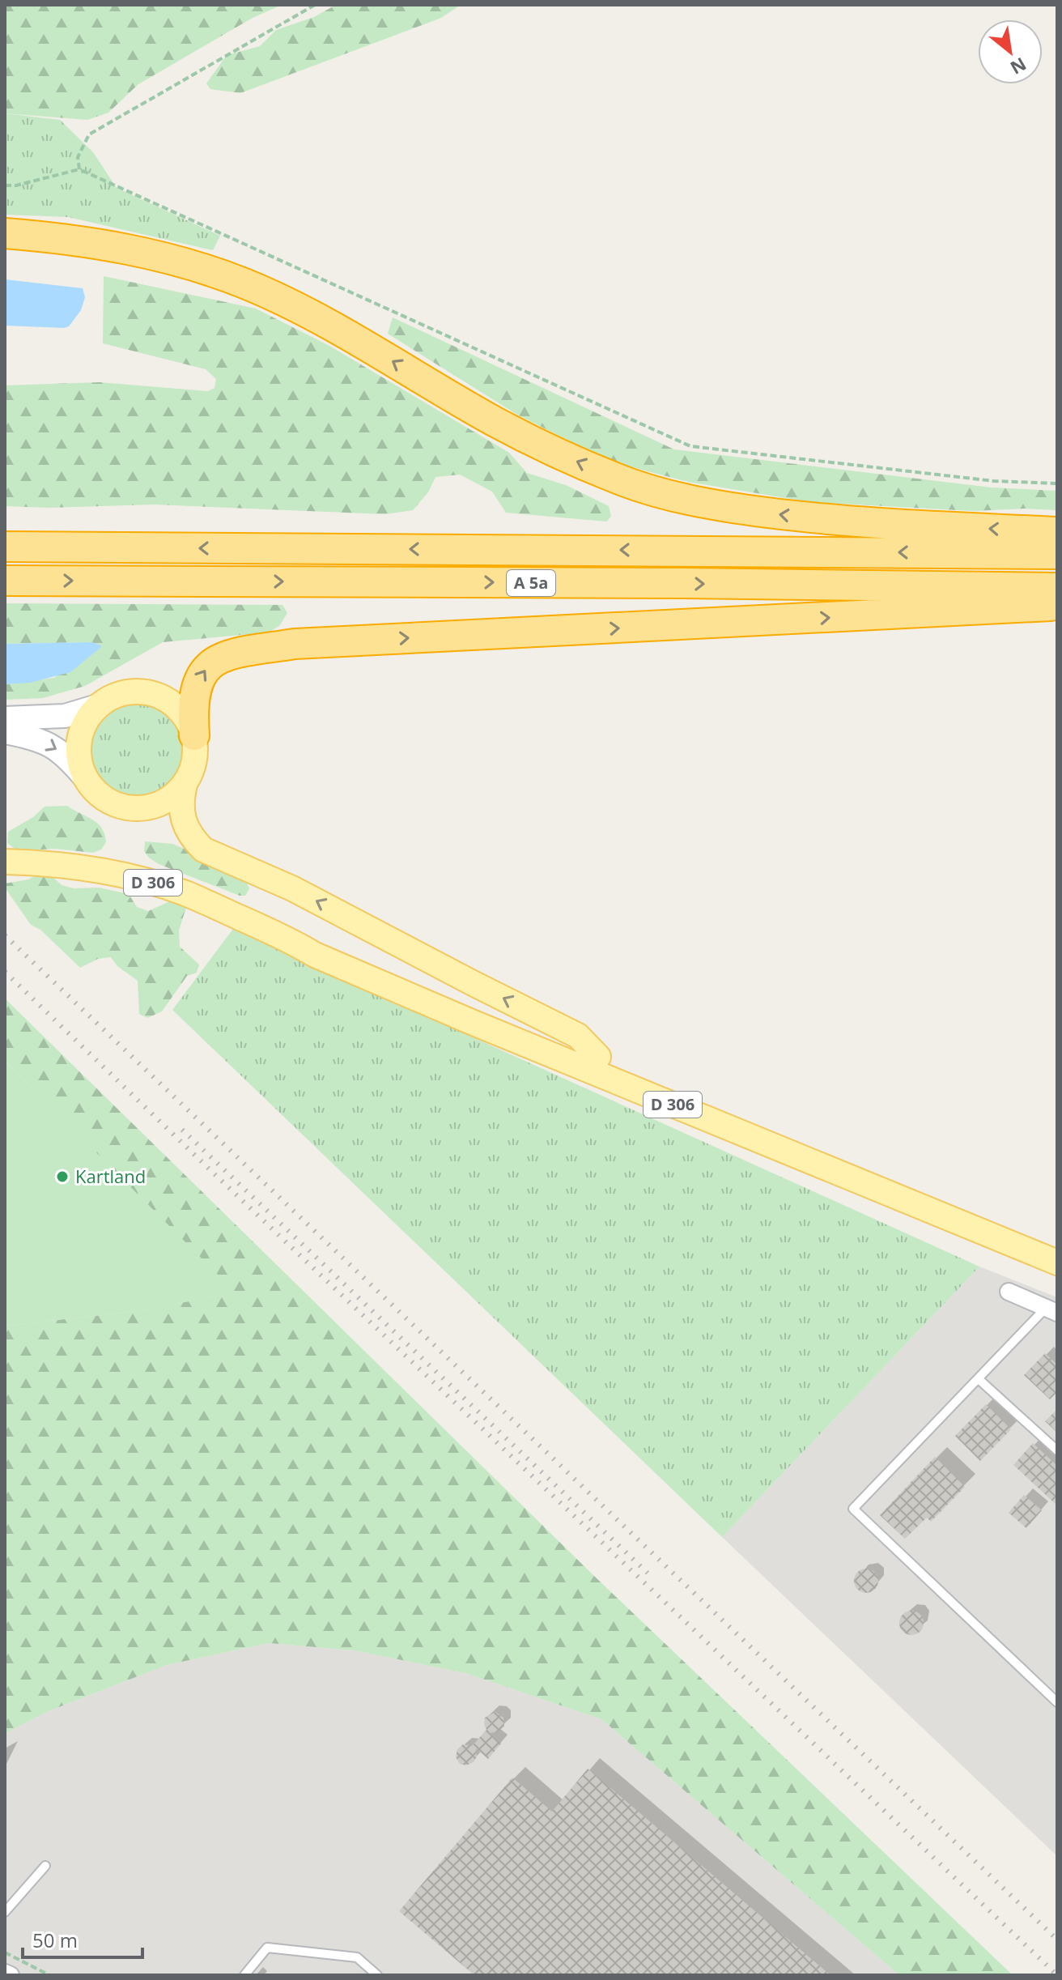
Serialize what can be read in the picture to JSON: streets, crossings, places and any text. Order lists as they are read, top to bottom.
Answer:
{
  "streets": {
    "highway": ["A 5a"],
    "main road": ["D 306"]
  },
  "places": ["Kartland"],
  "scale_bar": "50 m",
  "north": "bottom right"
}
